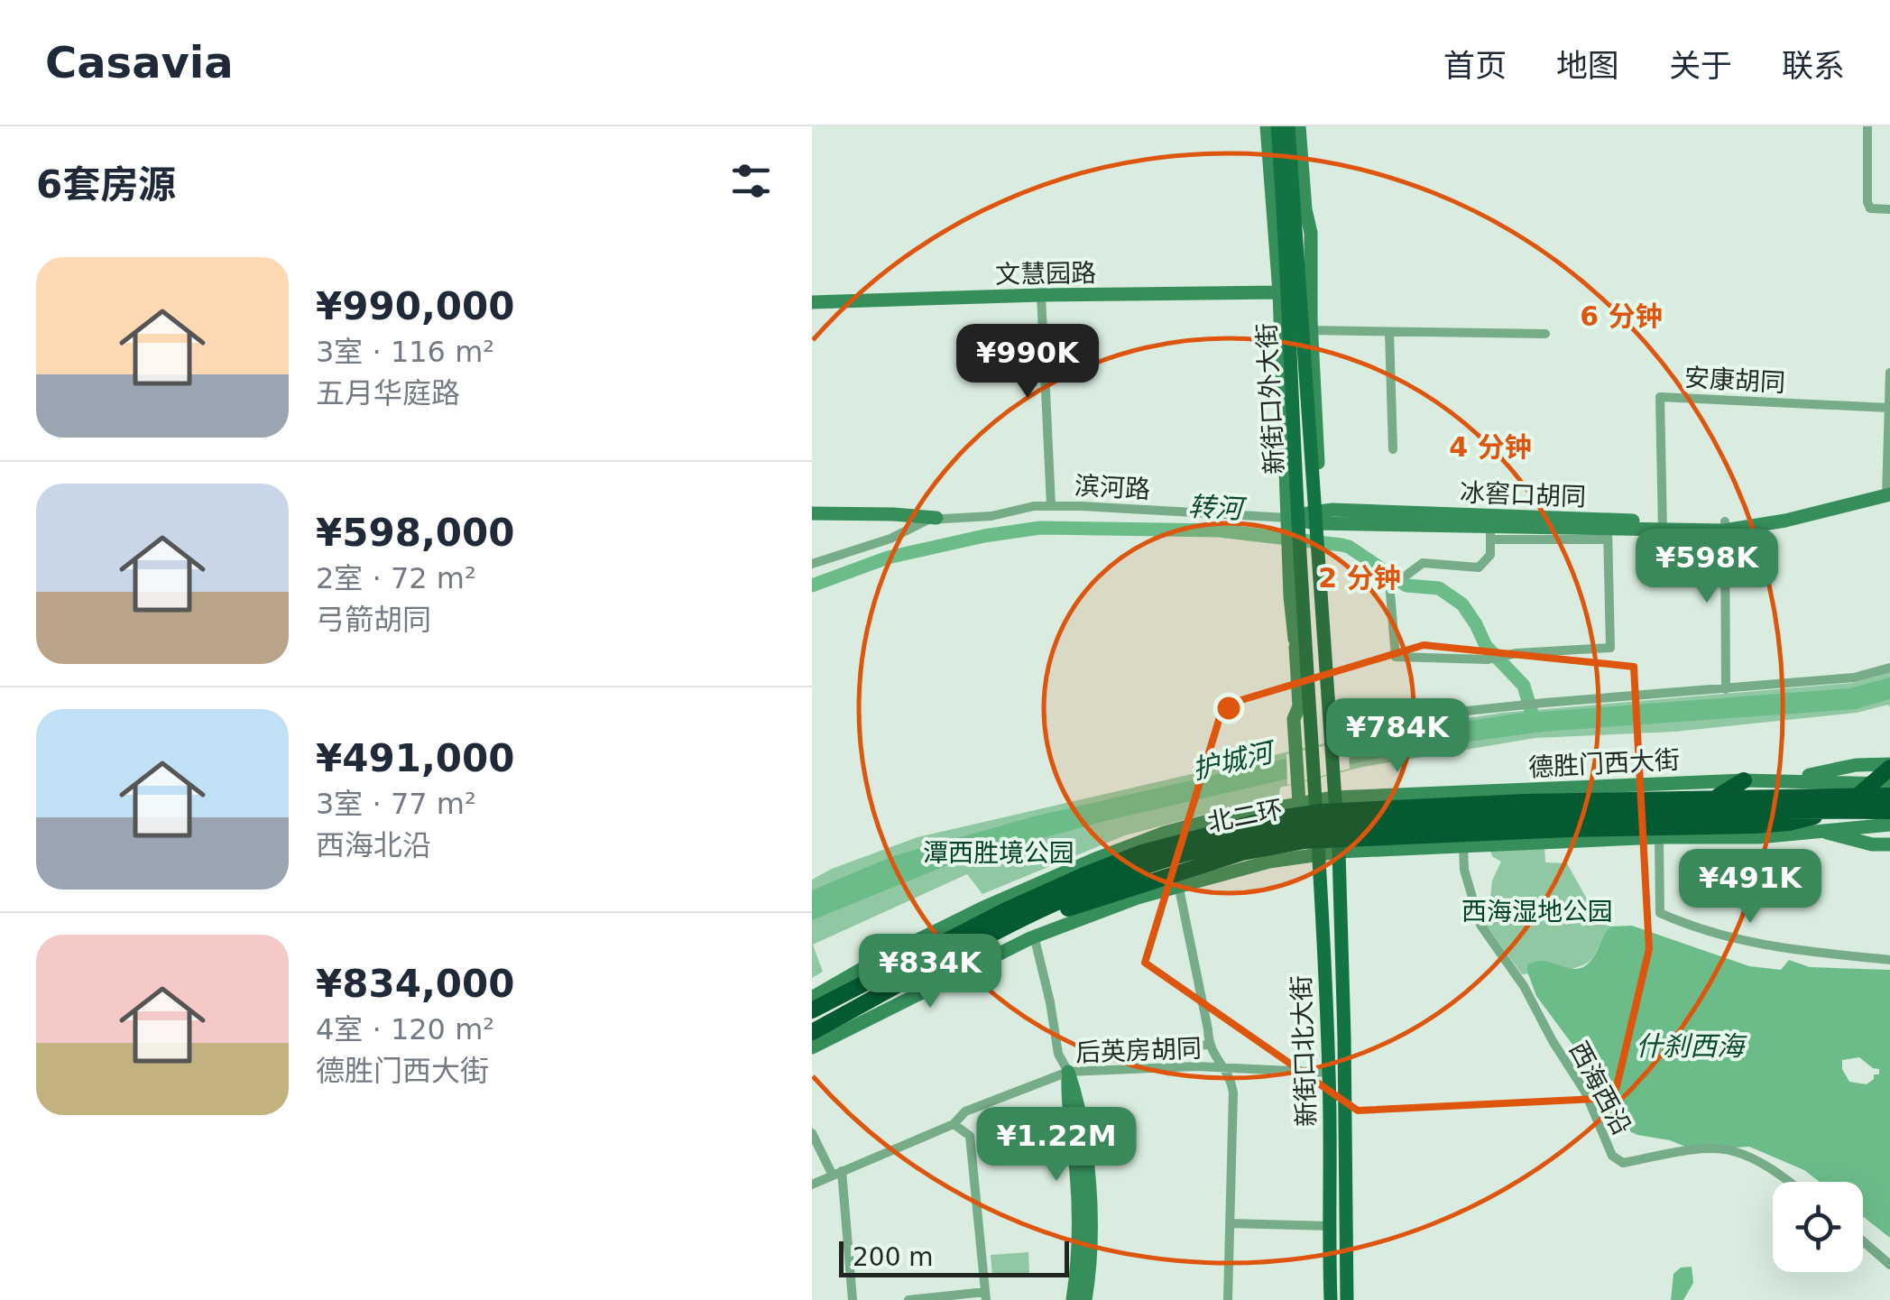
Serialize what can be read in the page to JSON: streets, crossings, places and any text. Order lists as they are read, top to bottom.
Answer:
{
  "streets": {
    "highway": ["北二环"],
    "main road": ["新街口外大街", "新街口北大街"],
    "street": [
      "文慧园路",
      "安康胡同",
      "滨河路",
      "冰窖口胡同",
      "德胜门西大街",
      "后英房胡同",
      "西海西沿"
    ]
  },
  "crossings": [
    ["文慧园路", "新街口外大街"],
    ["安康胡同", "冰窖口胡同"],
    ["新街口外大街", "滨河路"],
    ["新街口外大街", "冰窖口胡同"],
    ["新街口外大街", "德胜门西大街"],
    ["新街口外大街", "新街口北大街"],
    ["德胜门西大街", "新街口北大街"],
    ["后英房胡同", "新街口北大街"]
  ],
  "water": ["转河", "护城河", "什刹西海"],
  "parks": ["潭西胜境公园", "西海湿地公园"],
  "scale_bar": "200 m",
  "page": {
    "header": "Casavia",
    "nav": [
      "首页",
      "地图",
      "关于",
      "联系"
    ],
    "heading": "6套房源",
    "list": [
      {
        "name": "¥990,000",
        "note": "3室 · 116 m² · 五月华庭路"
      },
      {
        "name": "¥598,000",
        "note": "2室 · 72 m² · 弓箭胡同"
      },
      {
        "name": "¥491,000",
        "note": "3室 · 77 m² · 西海北沿"
      },
      {
        "name": "¥834,000",
        "note": "4室 · 120 m² · 德胜门西大街"
      }
    ],
    "price": [
      "¥990K",
      "¥598K",
      "¥784K",
      "¥491K",
      "¥834K",
      "¥1.22M"
    ],
    "scale": "200 m"
  },
  "rings": ["6 分钟", "4 分钟", "2 分钟"]
}
